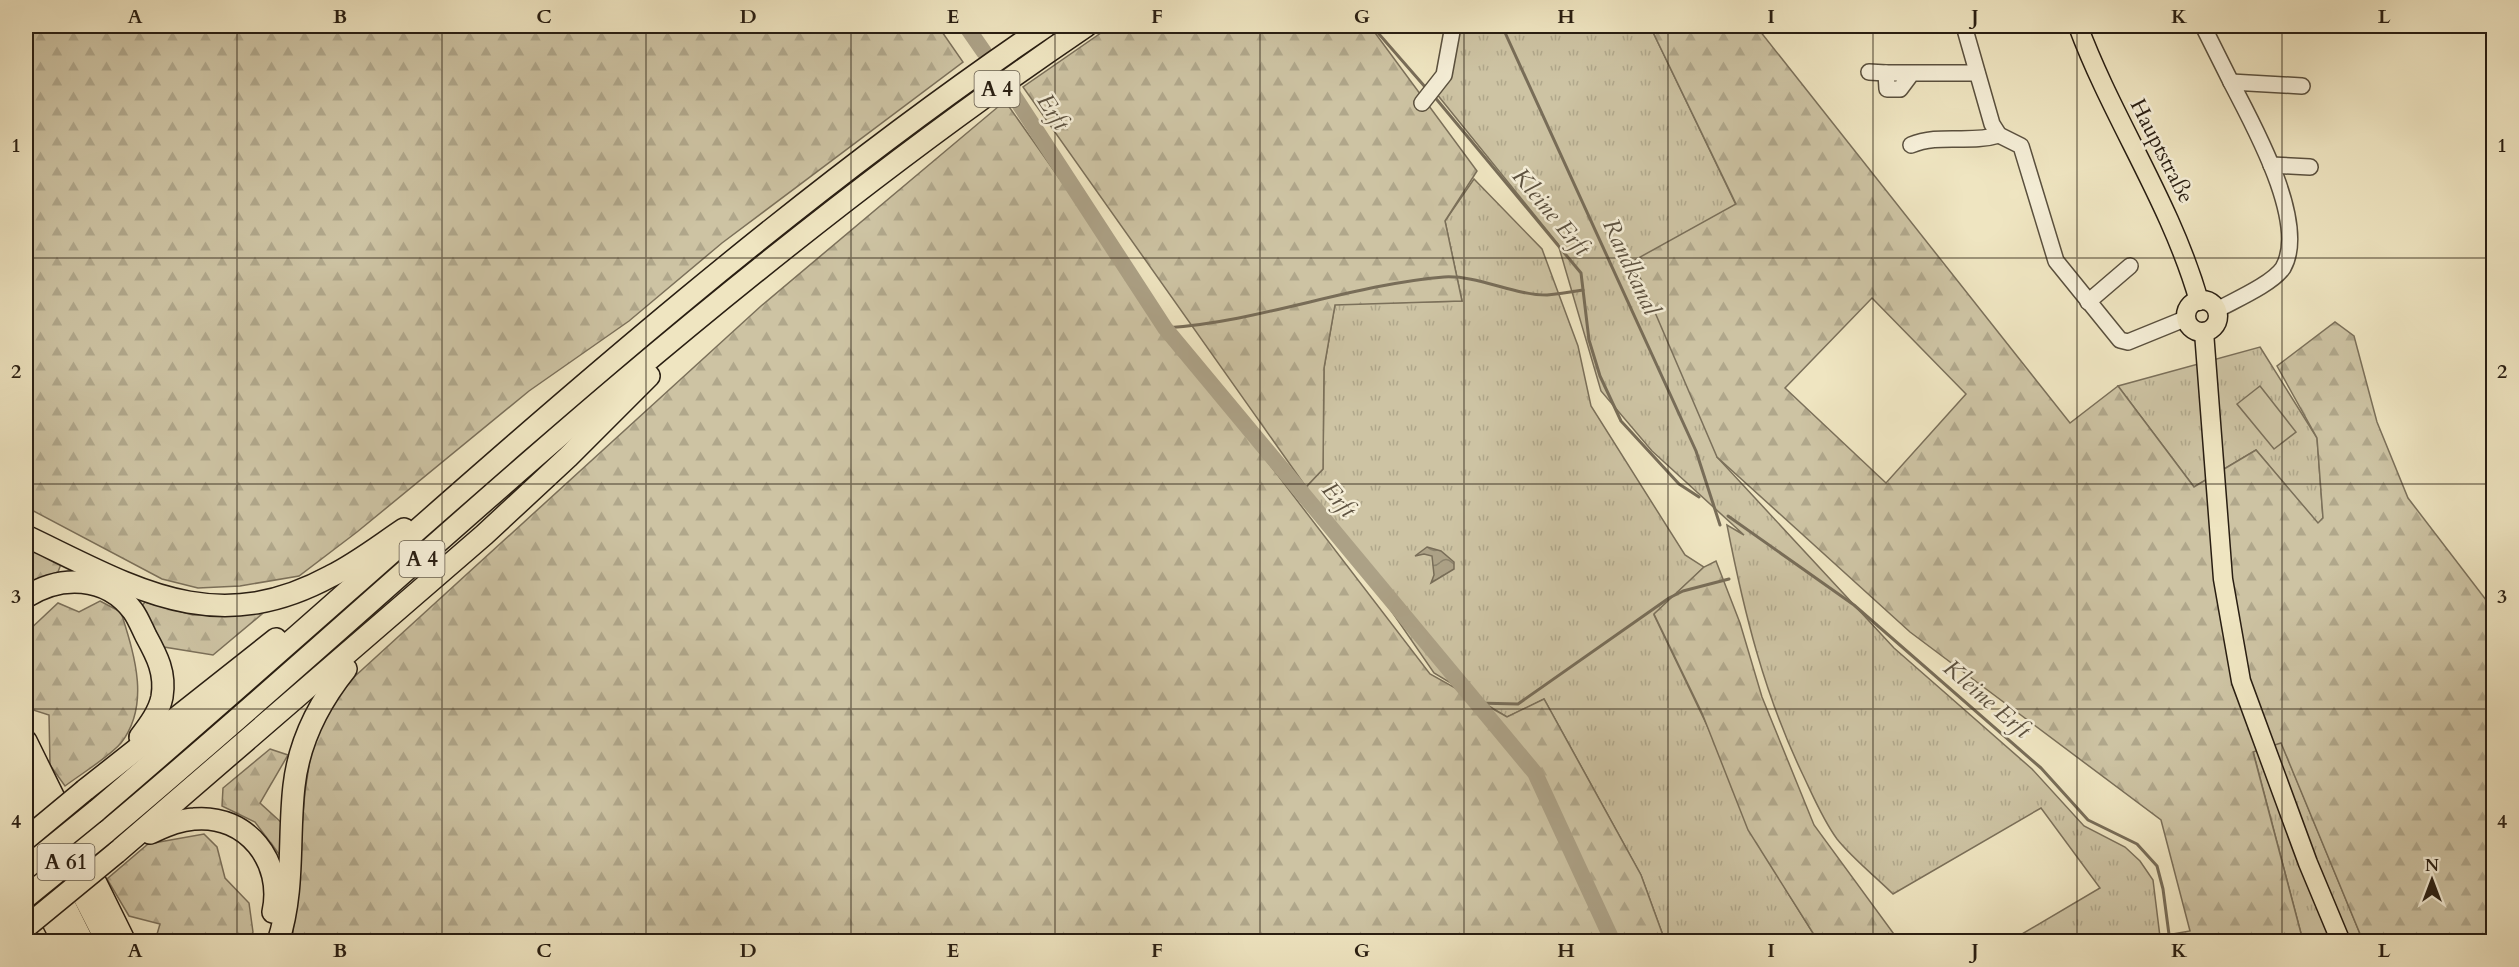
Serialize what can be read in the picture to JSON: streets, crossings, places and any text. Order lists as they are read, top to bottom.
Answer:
{
  "streets": {
    "highway": ["A 4", "A 61"],
    "main road": ["Hauptstraße"]
  },
  "water": ["Erft", "Kleine Erft", "Randkanal"],
  "north": "top",
  "grid": {
    "columns": [
      "A",
      "B",
      "C",
      "D",
      "E",
      "F",
      "G",
      "H",
      "I",
      "J",
      "K",
      "L"
    ],
    "rows": [
      "1",
      "2",
      "3",
      "4"
    ]
  }
}
